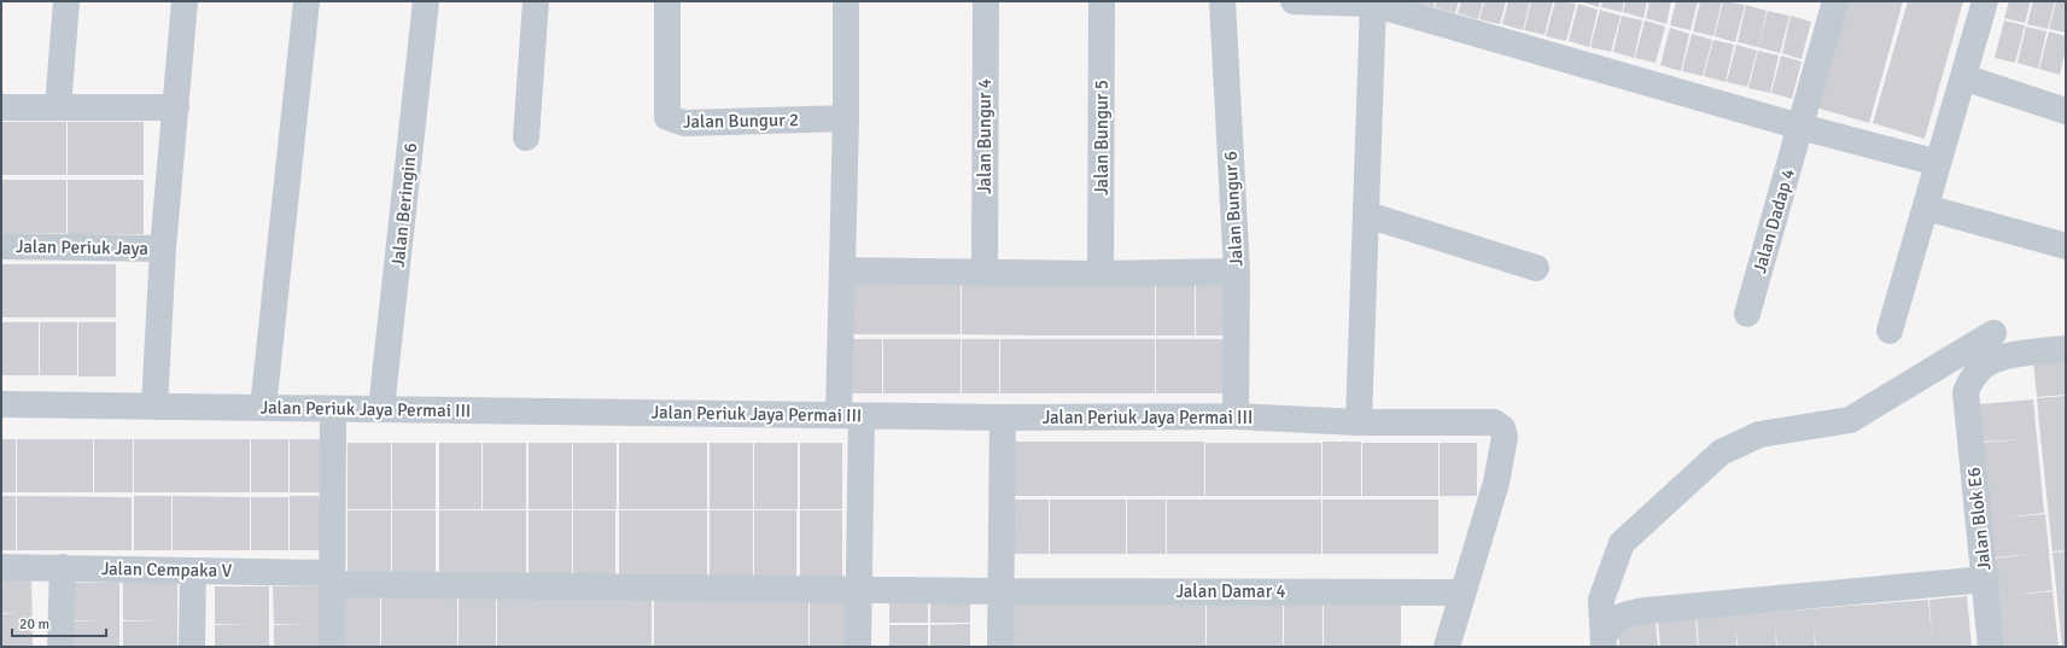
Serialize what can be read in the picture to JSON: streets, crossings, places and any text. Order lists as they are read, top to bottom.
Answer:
{
  "streets": {
    "street": [
      "Jalan Bungur 2",
      "Jalan Bungur 4",
      "Jalan Bungur 5",
      "Jalan Beringin 6",
      "Jalan Bungur 6",
      "Jalan Dadap 4",
      "Jalan Periuk Jaya",
      "Jalan Periuk Jaya Permai III",
      "Jalan Blok E6",
      "Jalan Cempaka V",
      "Jalan Damar 4"
    ]
  },
  "crossings": [
    ["Jalan Beringin 6", "Jalan Periuk Jaya Permai III"],
    ["Jalan Bungur 6", "Jalan Periuk Jaya Permai III"],
    ["Jalan Periuk Jaya Permai III", "Jalan Damar 4"],
    ["Jalan Cempaka V", "Jalan Damar 4"]
  ],
  "scale_bar": "20 m"
}
